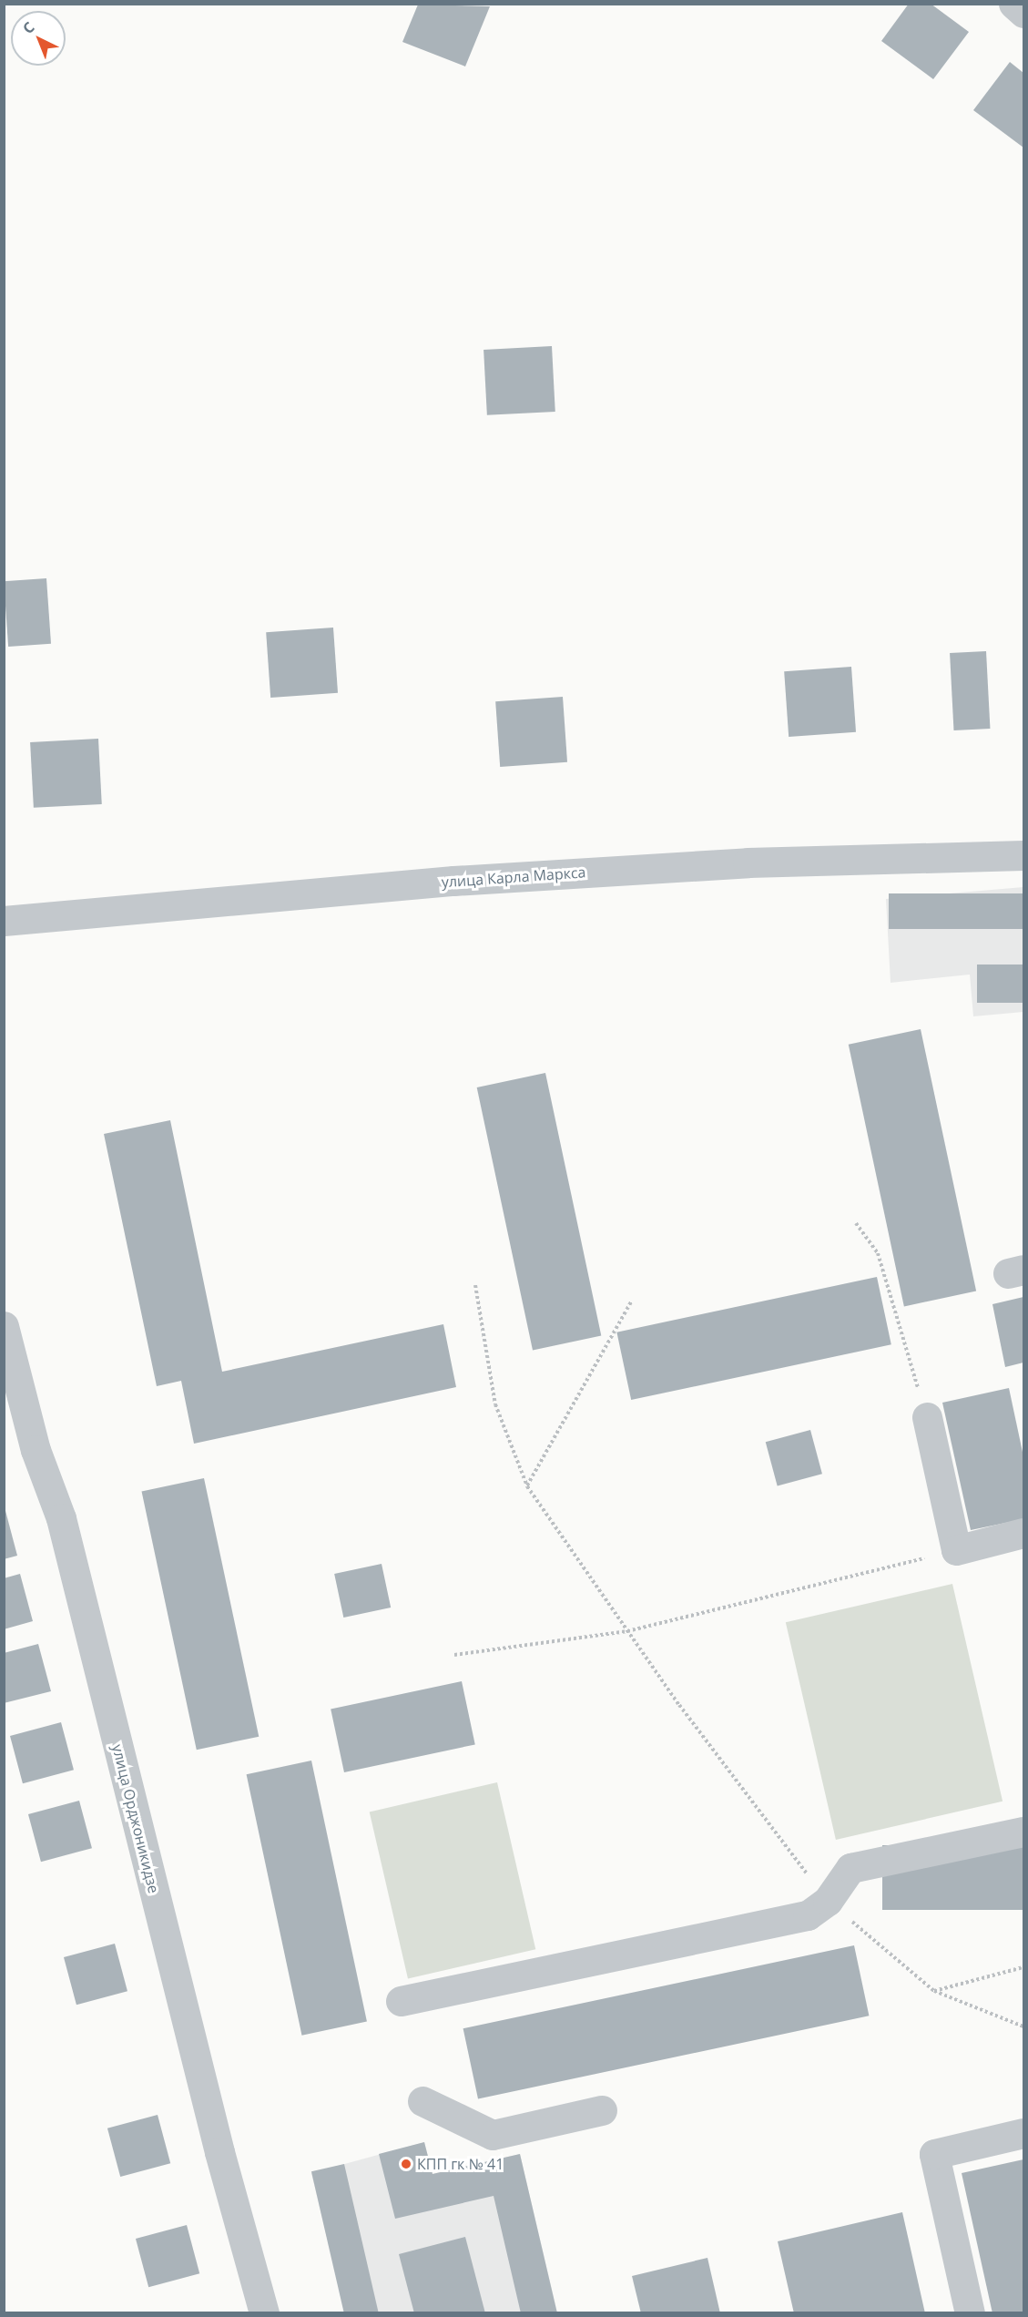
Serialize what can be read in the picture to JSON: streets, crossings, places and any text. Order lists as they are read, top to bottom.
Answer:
{
  "streets": {
    "street": ["улица Карла Маркса", "улица Орджоникидзе"]
  },
  "places": ["КПП гк № 41"],
  "north": "top left"
}
